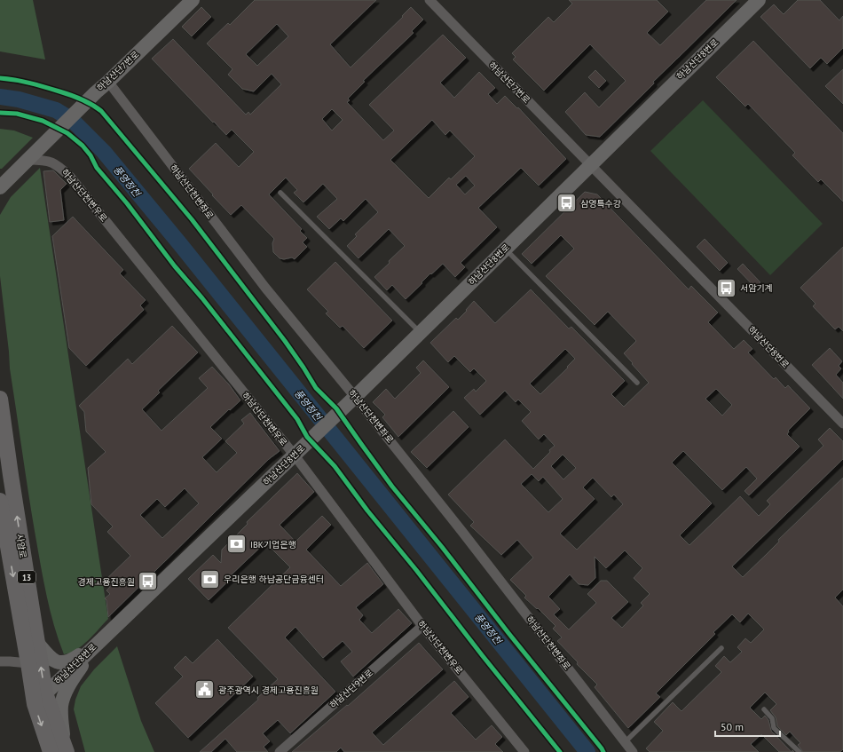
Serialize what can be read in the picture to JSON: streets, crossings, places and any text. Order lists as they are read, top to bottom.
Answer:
{
  "streets": {
    "main road": ["사암로", "13"],
    "street": [
      "하남산단8번로",
      "하남산단7번로",
      "하남산단천변좌로",
      "하남산단천변우로",
      "하남산단9번로"
    ]
  },
  "crossings": [
    ["하남산단8번로", "하남산단7번로"],
    ["하남산단8번로", "하남산단천변좌로"],
    ["하남산단8번로", "하남산단천변우로"],
    ["하남산단8번로", "사암로"],
    ["하남산단7번로", "하남산단천변좌로"],
    ["하남산단7번로", "하남산단천변우로"],
    ["하남산단천변우로", "하남산단9번로"]
  ],
  "water": ["풍영정천"],
  "places": {
    "bus stop": ["삼영특수강", "서암기계", "경제고용진흥원"],
    "bank": ["IBK기업은행", "우리은행 하남공단금융센터"],
    "public building": ["광주광역시 경제고용진흥원"]
  },
  "scale_bar": "50 m"
}
